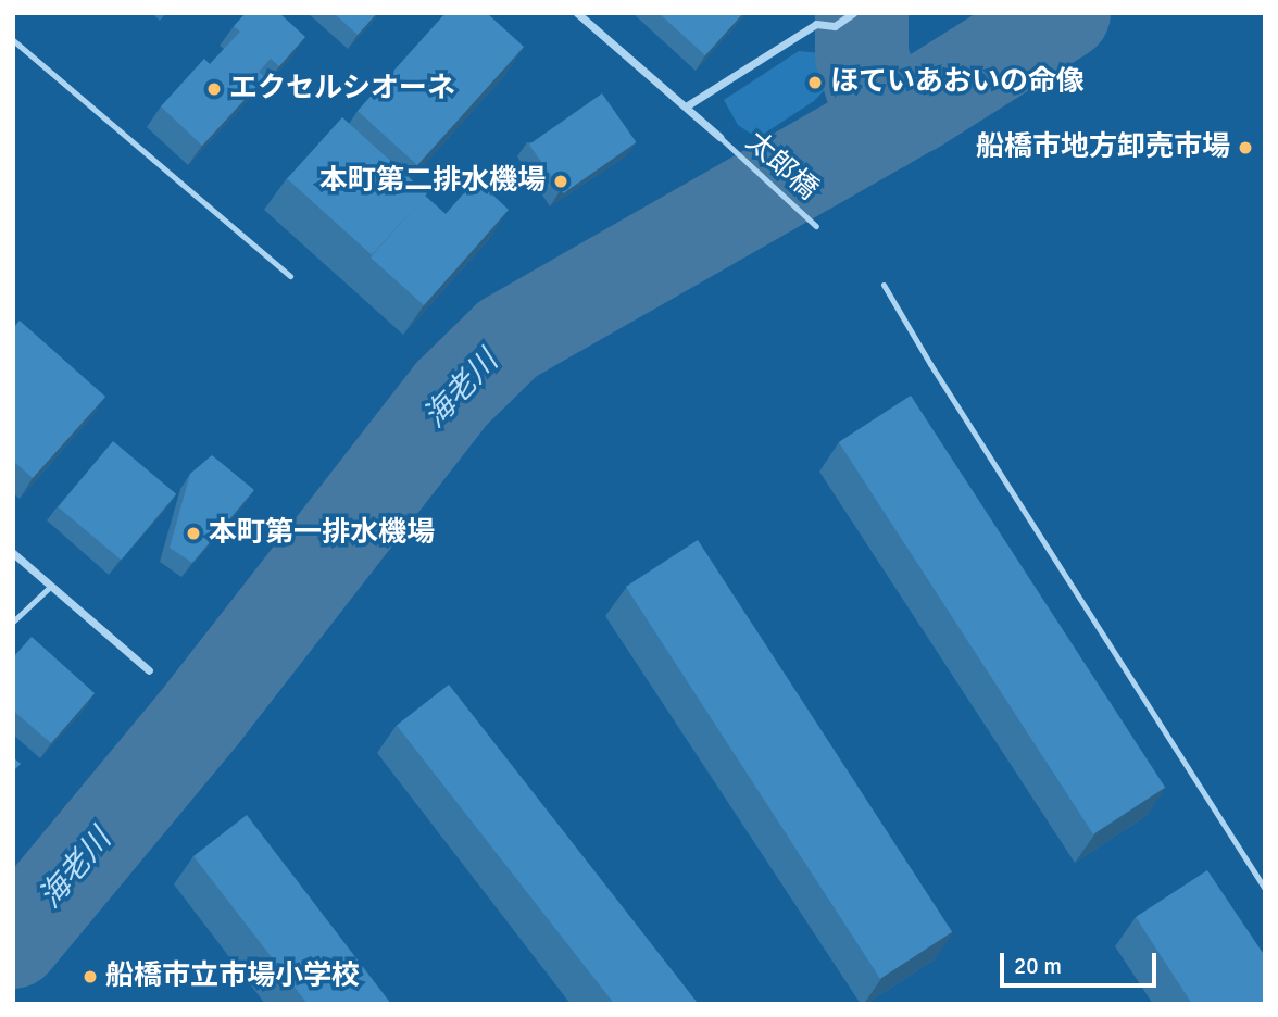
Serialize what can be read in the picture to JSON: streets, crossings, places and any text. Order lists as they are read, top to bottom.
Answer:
{
  "streets": {
    "lane": ["太郎橋"]
  },
  "water": ["海老川"],
  "places": [
    "ほていあおいの命像",
    "エクセルシオーネ",
    "船橋市地方卸売市場",
    "本町第二排水機場",
    "本町第一排水機場",
    "船橋市立市場小学校"
  ],
  "scale_bar": "20 m"
}
